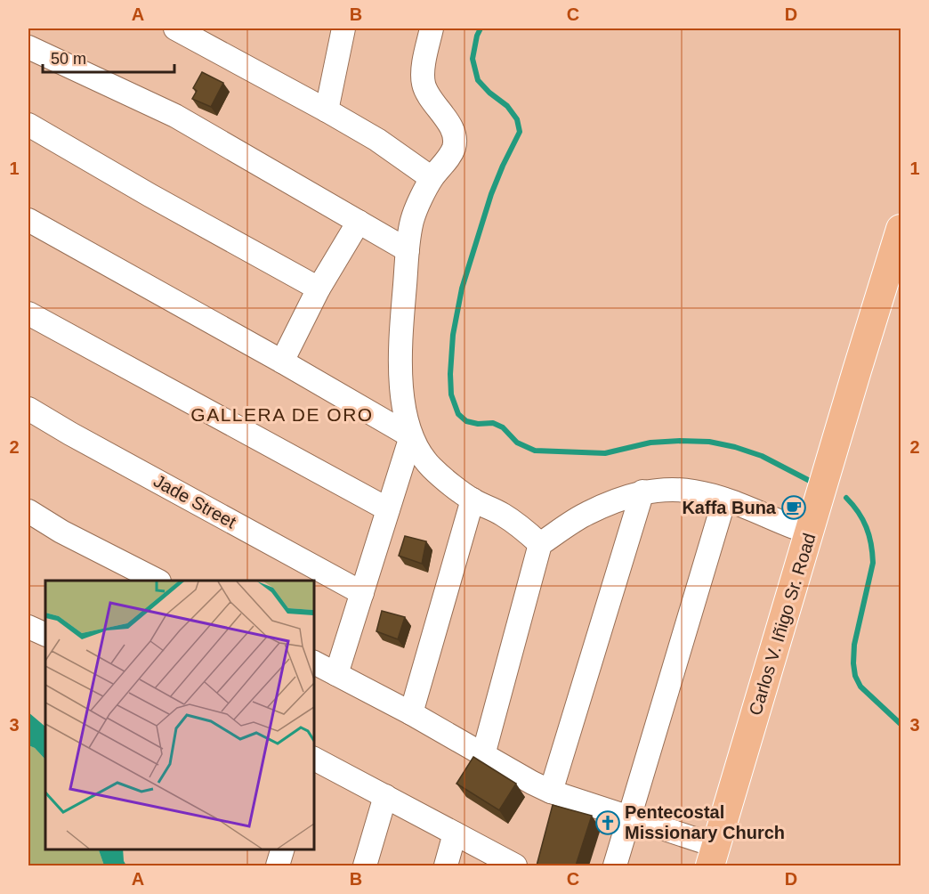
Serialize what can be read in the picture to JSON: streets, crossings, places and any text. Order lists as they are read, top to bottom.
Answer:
{
  "streets": {
    "main road": ["Carlos V. Iñigo Sr. Road"],
    "street": ["Jade Street"]
  },
  "districts": ["GALLERA DE ORO"],
  "places": {
    "cafe": ["Kaffa Buna"],
    "church": ["Pentecostal Missionary Church"]
  },
  "scale_bar": "50 m",
  "grid": {
    "columns": [
      "A",
      "B",
      "C",
      "D"
    ],
    "rows": ["1", "2", "3"]
  }
}
